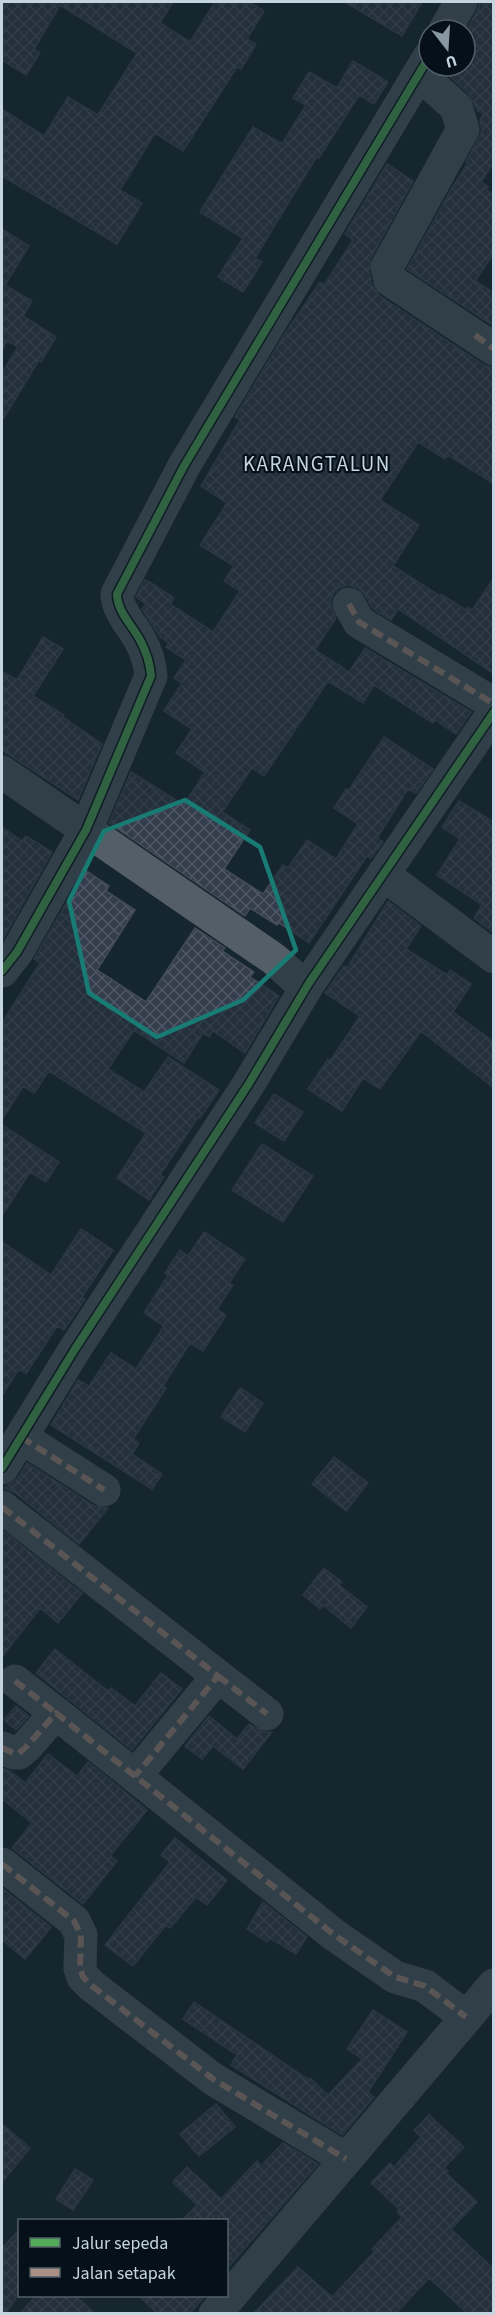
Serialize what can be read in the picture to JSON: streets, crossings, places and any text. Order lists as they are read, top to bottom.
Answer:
{
  "districts": ["KARANGTALUN"],
  "legend": ["Jalur sepeda", "Jalan setapak"],
  "north": "bottom"
}
